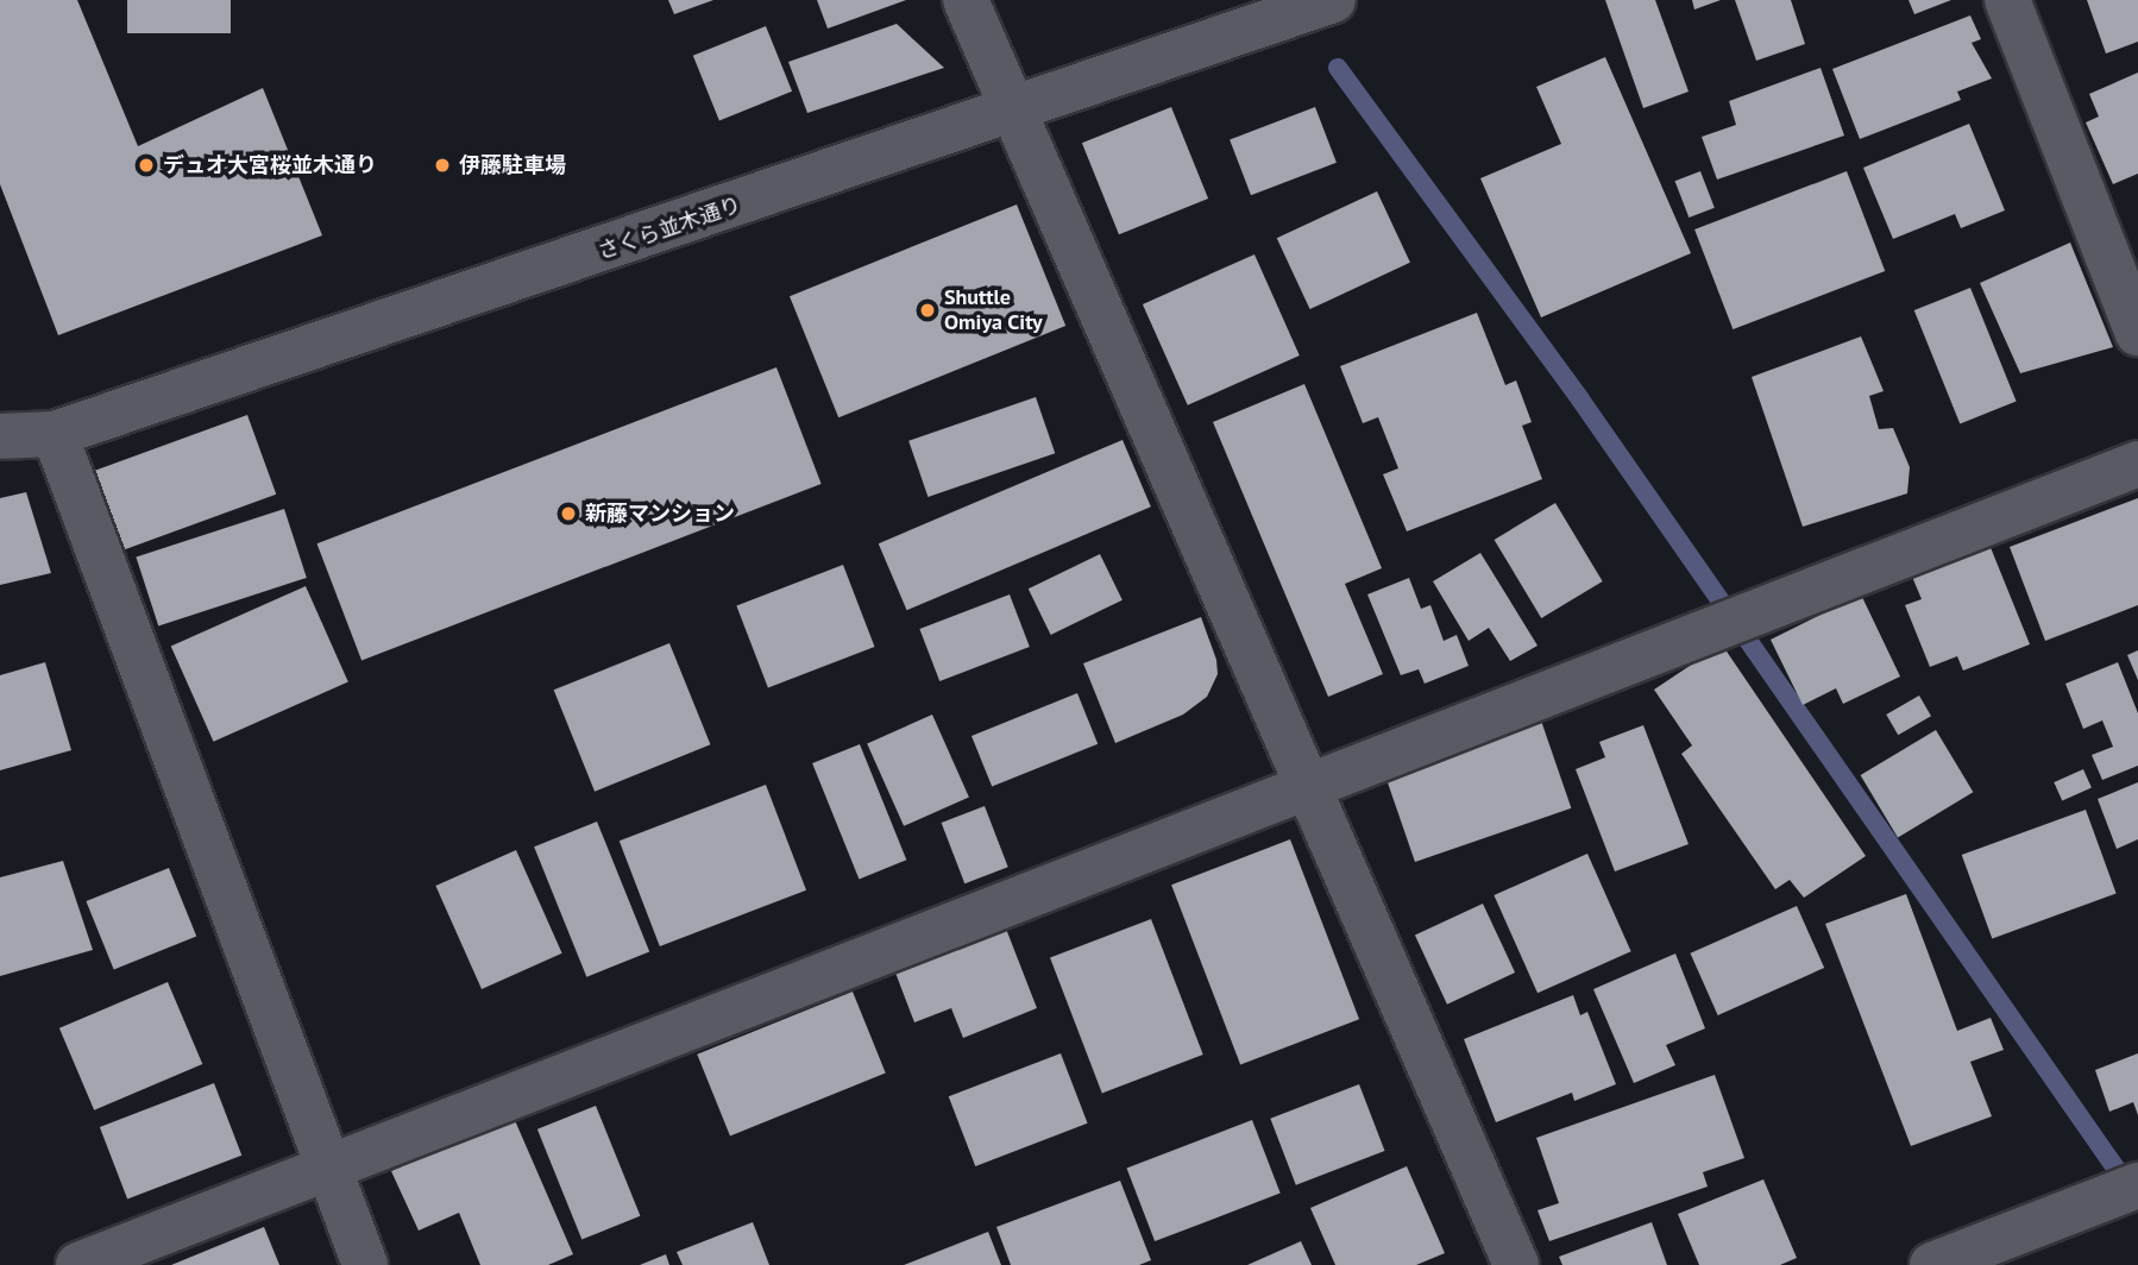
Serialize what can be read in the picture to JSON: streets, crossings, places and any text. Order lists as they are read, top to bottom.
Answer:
{
  "streets": {
    "street": ["さくら並木通り"]
  },
  "places": [
    "デュオ大宮桜並木通り",
    "伊藤駐車場",
    "Shuttle Omiya City",
    "新藤マンション"
  ]
}
